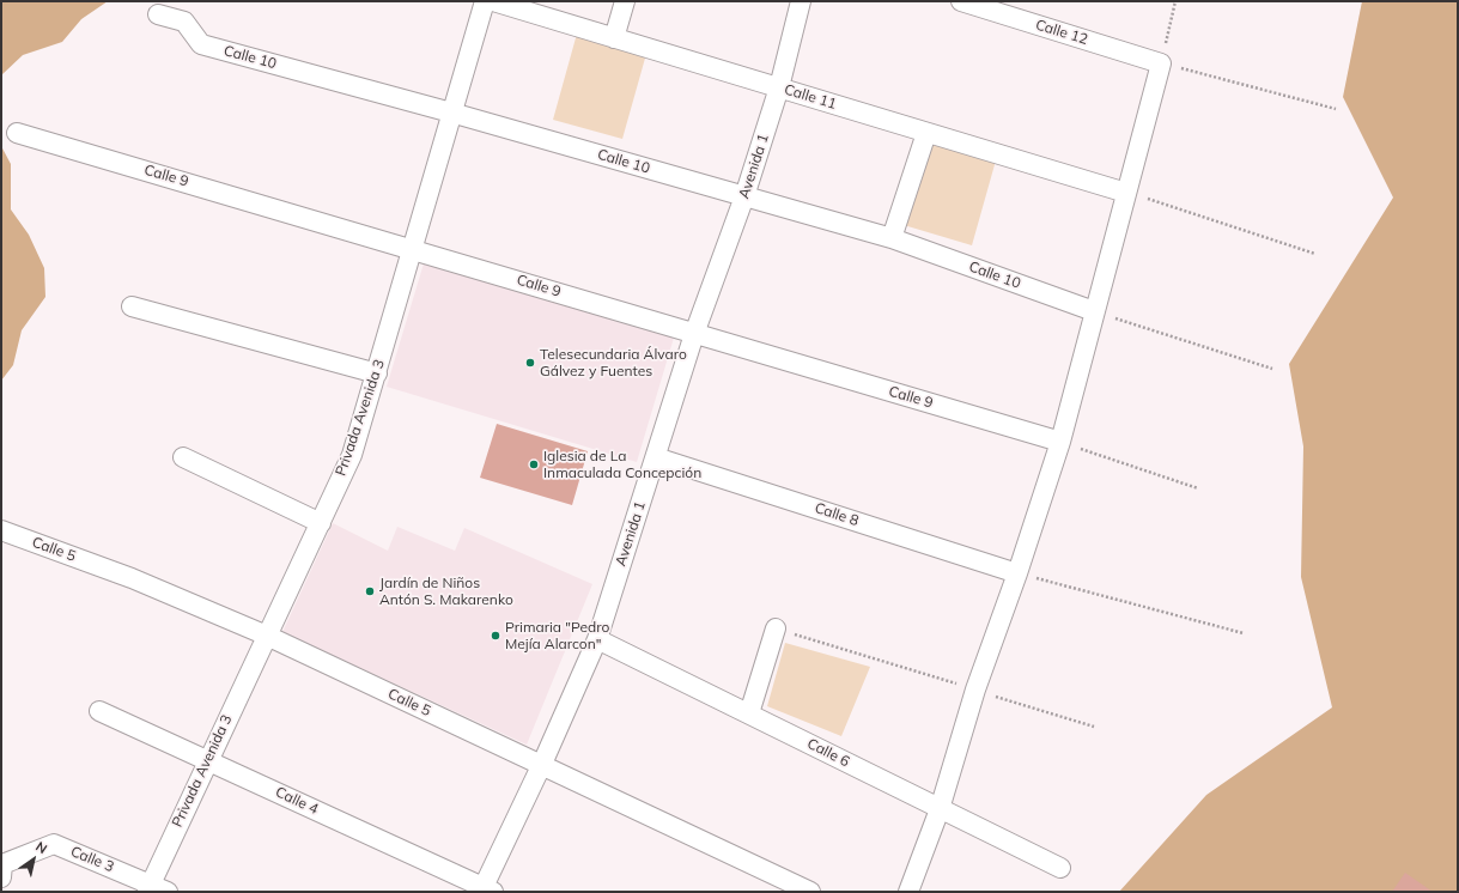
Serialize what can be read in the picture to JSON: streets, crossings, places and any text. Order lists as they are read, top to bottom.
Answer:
{
  "streets": {
    "street": [
      "Calle 12",
      "Calle 10",
      "Calle 11",
      "Avenida 1",
      "Calle 9",
      "Privada Avenida 3",
      "Calle 8",
      "Calle 5",
      "Calle 6",
      "Calle 4",
      "Calle 3"
    ]
  },
  "crossings": [
    ["Calle 10", "Avenida 1"],
    ["Calle 10", "Privada Avenida 3"],
    ["Calle 11", "Avenida 1"],
    ["Avenida 1", "Calle 9"],
    ["Avenida 1", "Calle 8"],
    ["Avenida 1", "Calle 5"],
    ["Avenida 1", "Calle 6"],
    ["Avenida 1", "Calle 4"],
    ["Calle 9", "Privada Avenida 3"],
    ["Privada Avenida 3", "Calle 5"],
    ["Privada Avenida 3", "Calle 4"],
    ["Privada Avenida 3", "Calle 3"]
  ],
  "places": [
    "Telesecundaria Álvaro Gálvez y Fuentes",
    "Iglesia de La Inmaculada Concepción",
    "Jardín de Niños Antón S. Makarenko",
    "Primaria \"Pedro Mejía Alarcon\""
  ],
  "north": "top right"
}
